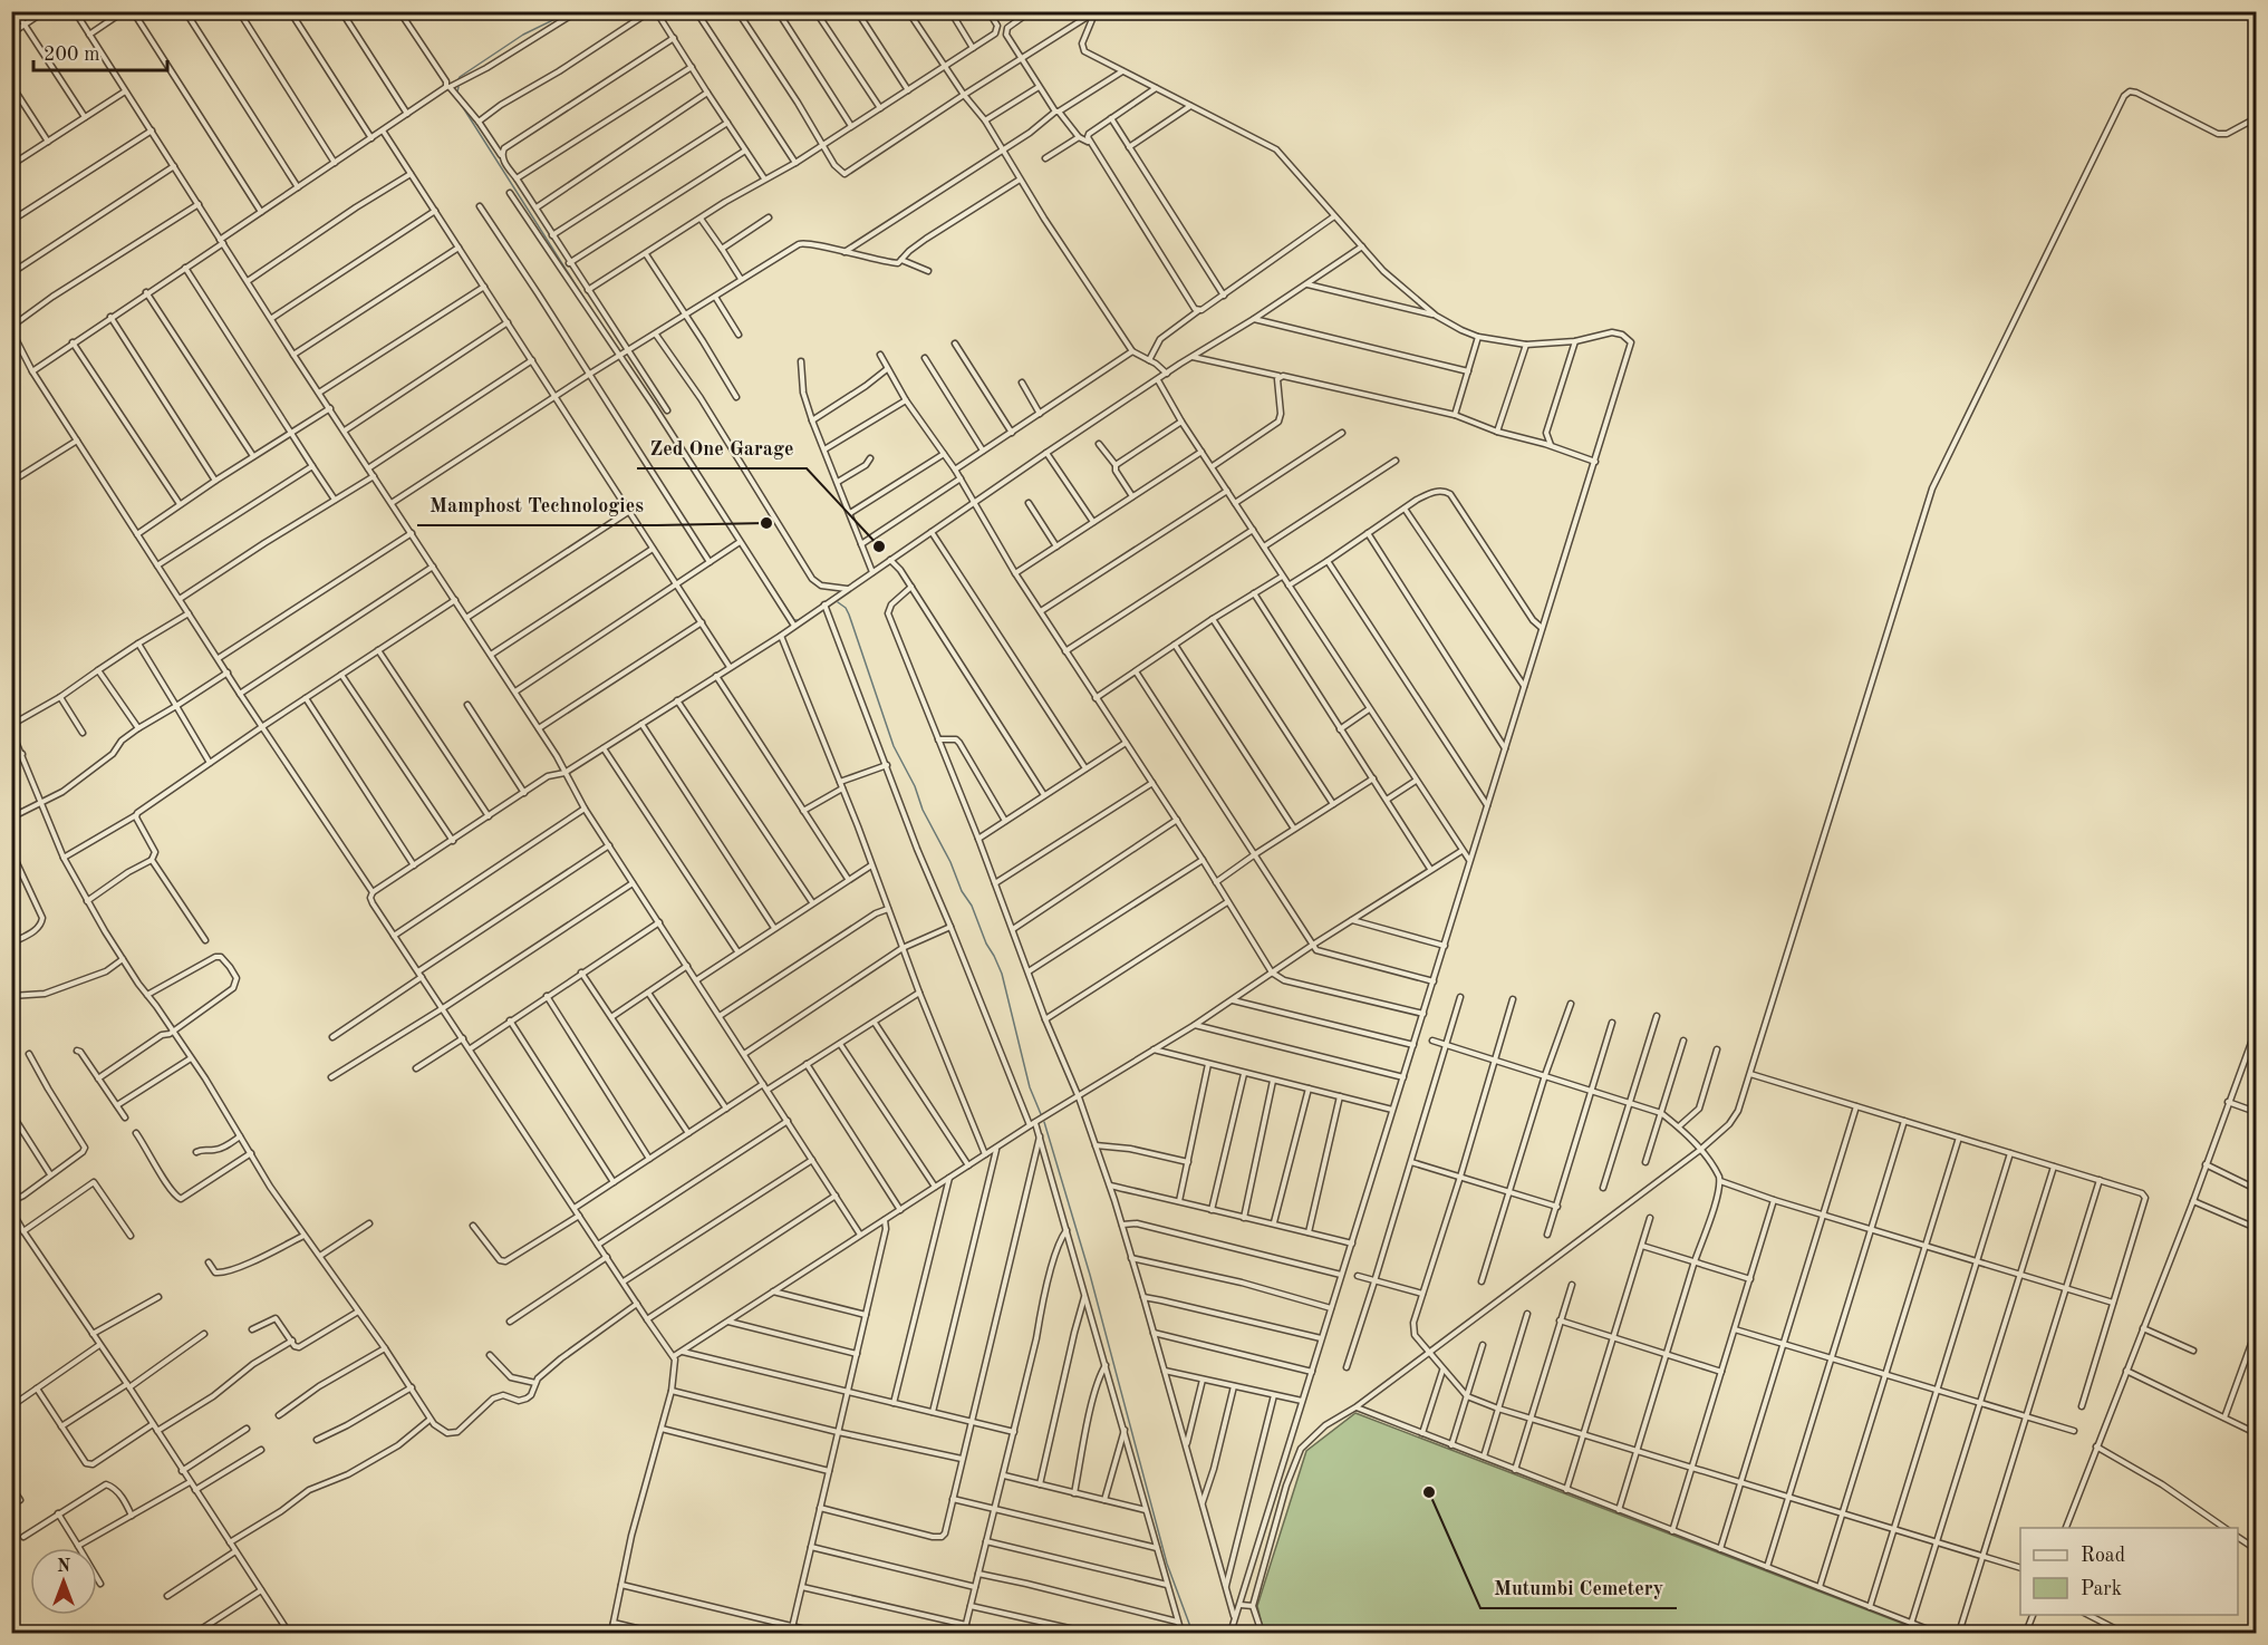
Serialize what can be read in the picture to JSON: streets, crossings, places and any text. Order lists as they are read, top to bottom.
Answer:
{
  "places": ["Mamphost Technologies", "Zed One Garage", "Mutumbi Cemetery"],
  "legend": ["Road", "Park"],
  "scale_bar": "200 m",
  "north": "top"
}
